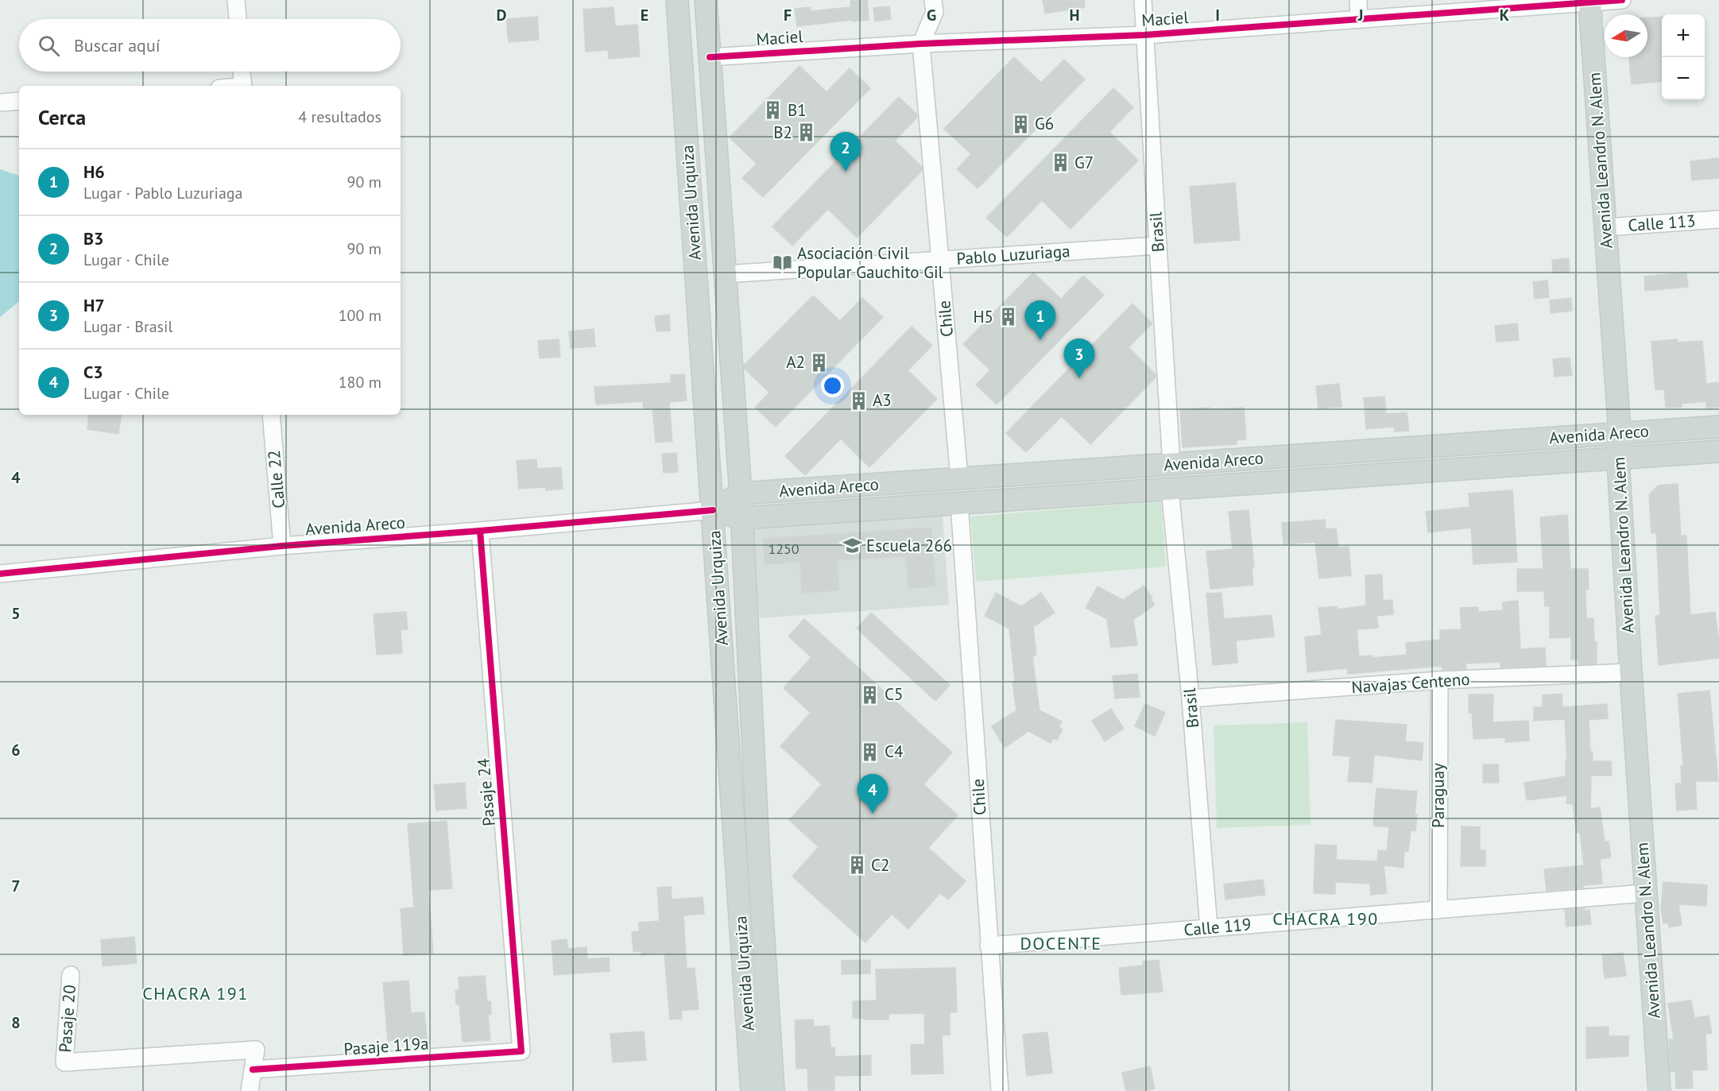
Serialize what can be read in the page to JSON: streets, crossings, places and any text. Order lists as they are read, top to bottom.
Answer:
{
  "streets": {
    "main road": ["Avenida Leandro N. Alem", "Avenida Urquiza", "Avenida Areco"],
    "street": [
      "Maciel",
      "Calle 113",
      "Brasil",
      "Pablo Luzuriaga",
      "Chile",
      "Calle 22",
      "Navajas Centeno",
      "Pasaje 24",
      "Paraguay",
      "Calle 119",
      "Pasaje 20",
      "Pasaje 119a"
    ]
  },
  "crossings": [
    ["Maciel", "Avenida Leandro N. Alem"],
    ["Maciel", "Avenida Urquiza"],
    ["Maciel", "Brasil"],
    ["Maciel", "Chile"],
    ["Avenida Leandro N. Alem", "Calle 113"],
    ["Avenida Leandro N. Alem", "Avenida Areco"],
    ["Avenida Leandro N. Alem", "Navajas Centeno"],
    ["Avenida Leandro N. Alem", "Calle 119"],
    ["Avenida Urquiza", "Pablo Luzuriaga"],
    ["Avenida Urquiza", "Avenida Areco"],
    ["Brasil", "Pablo Luzuriaga"],
    ["Brasil", "Avenida Areco"],
    ["Brasil", "Navajas Centeno"],
    ["Brasil", "Calle 119"],
    ["Pablo Luzuriaga", "Chile"],
    ["Chile", "Avenida Areco"],
    ["Chile", "Calle 119"],
    ["Avenida Areco", "Calle 22"],
    ["Avenida Areco", "Pasaje 24"],
    ["Navajas Centeno", "Paraguay"],
    ["Pasaje 24", "Pasaje 119a"],
    ["Paraguay", "Calle 119"],
    ["Pasaje 20", "Pasaje 119a"]
  ],
  "districts": ["CHACRA 190", "DOCENTE", "CHACRA 191"],
  "places": {
    "building": [
      "B1",
      "G6",
      "B2",
      "G7",
      "H5",
      "A2",
      "A3",
      "C5",
      "C4",
      "C2"
    ],
    "library": ["Asociación Civil Popular Gauchito Gil"],
    "school or university": ["Escuela 266"]
  },
  "house_numbers": ["1250"],
  "north": "left",
  "page": {
    "map_buttons": ["+", "−"],
    "search": "Buscar aquí",
    "heading": ["Cerca", "4 resultados"],
    "pins": [
      "2",
      "1",
      "3",
      "4"
    ],
    "list": [
      {
        "mark": "1",
        "name": "H6",
        "note": "Lugar · Pablo Luzuriaga",
        "value": "90 m"
      },
      {
        "mark": "2",
        "name": "B3",
        "note": "Lugar · Chile",
        "value": "90 m"
      },
      {
        "mark": "3",
        "name": "H7",
        "note": "Lugar · Brasil",
        "value": "100 m"
      },
      {
        "mark": "4",
        "name": "C3",
        "note": "Lugar · Chile",
        "value": "180 m"
      }
    ]
  },
  "grid": {
    "columns": [
      "D",
      "E",
      "F",
      "G",
      "H",
      "I",
      "J",
      "K"
    ],
    "rows": [
      "4",
      "5",
      "6",
      "7",
      "8"
    ]
  }
}
